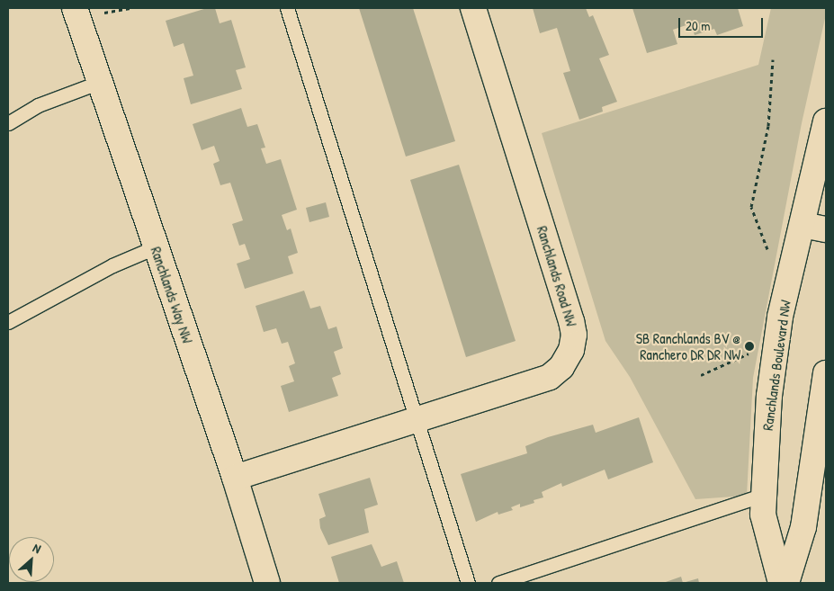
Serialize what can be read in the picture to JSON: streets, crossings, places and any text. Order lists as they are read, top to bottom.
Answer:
{
  "streets": {
    "street": ["Ranchlands Road NW", "Ranchlands Way NW", "Ranchlands Boulevard NW"]
  },
  "crossings": [
    ["Ranchlands Road NW", "Ranchlands Way NW"]
  ],
  "places": ["SB Ranchlands BV @ Ranchero DR DR NW"],
  "scale_bar": "20 m",
  "north": "top right"
}
